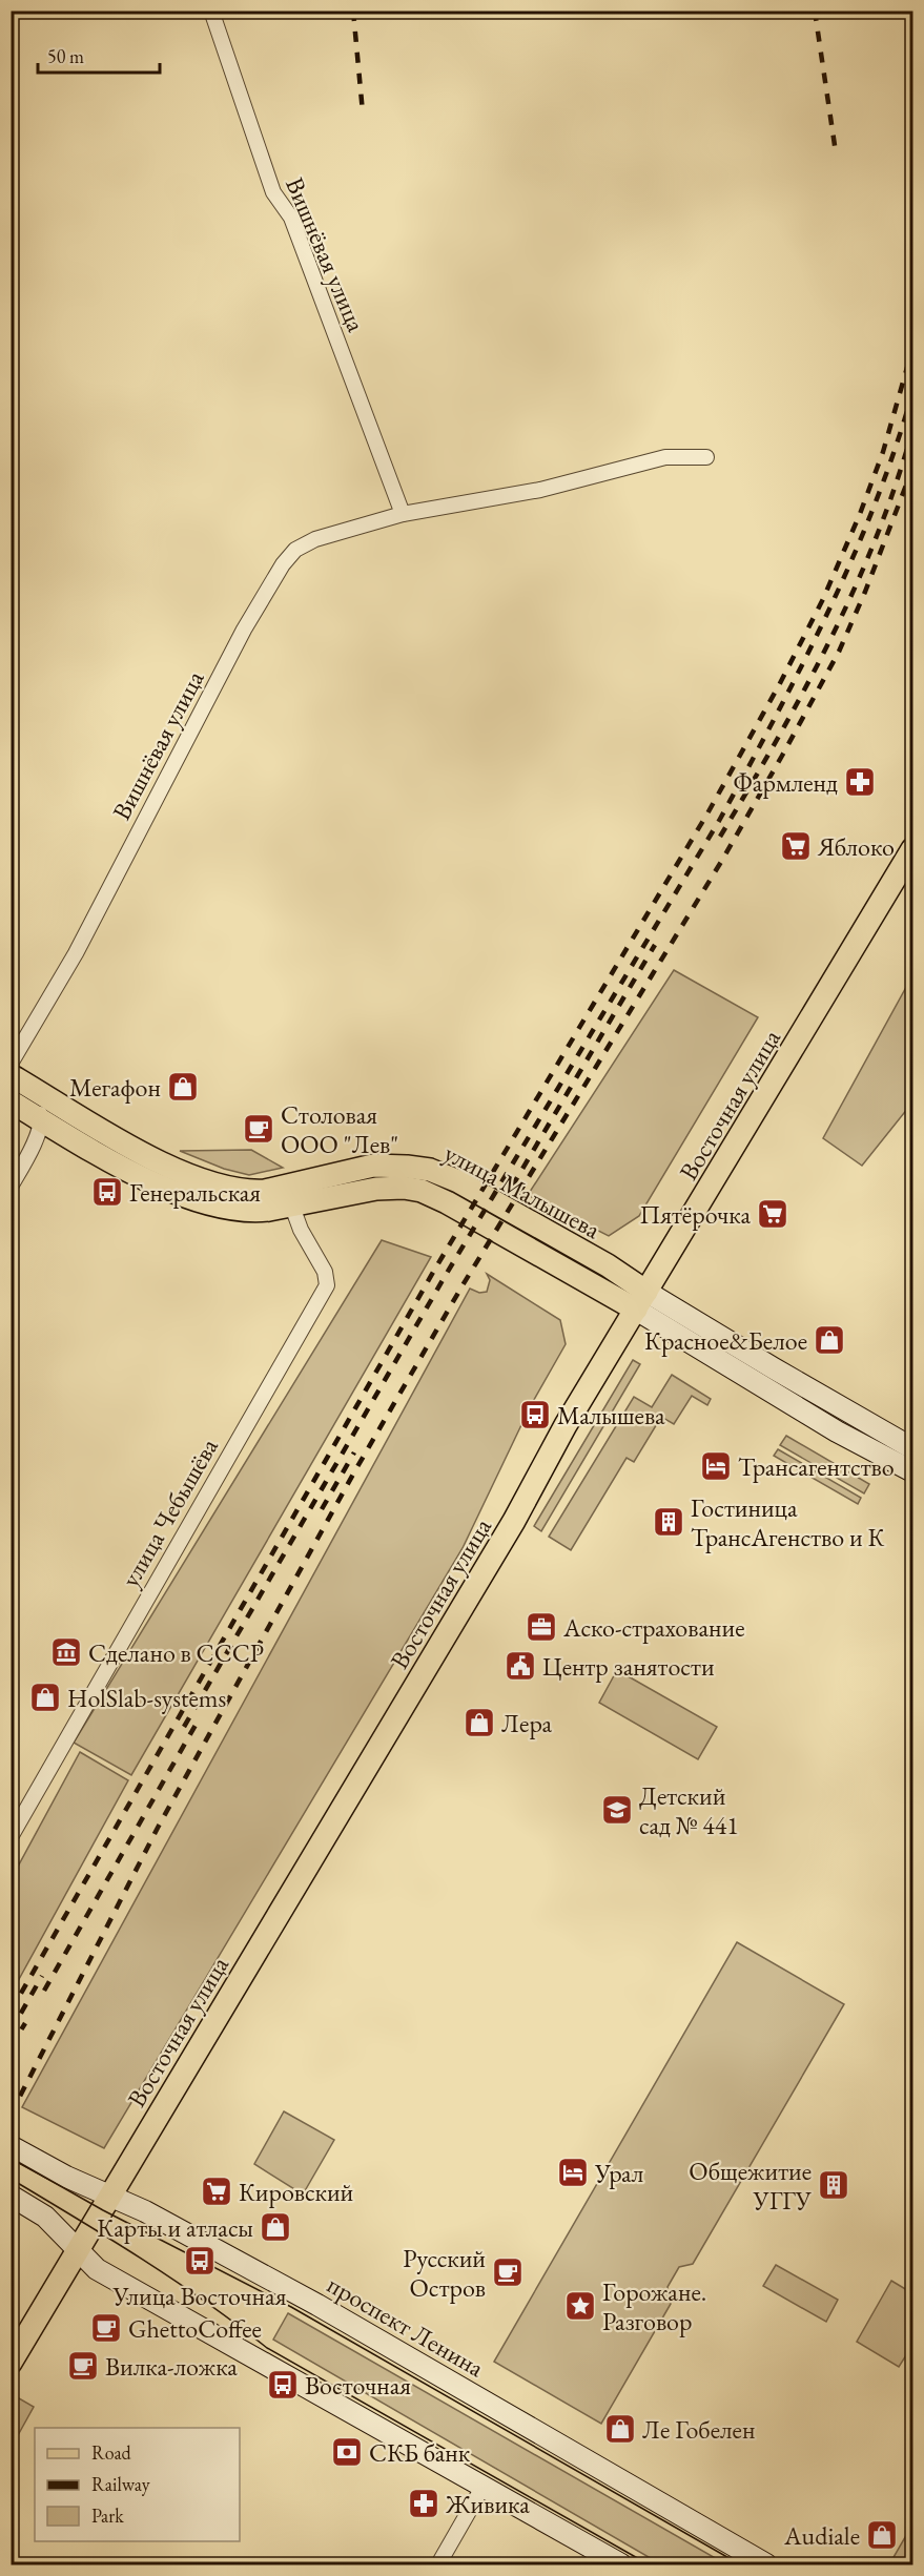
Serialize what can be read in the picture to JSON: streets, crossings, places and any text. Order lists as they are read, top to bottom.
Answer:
{
  "streets": {
    "main road": ["Восточная улица", "улица Малышева", "проспект Ленина"],
    "street": ["Вишнёвая улица", "улица Чебышёва"]
  },
  "crossings": [
    ["Восточная улица", "улица Малышева"],
    ["Восточная улица", "проспект Ленина"],
    ["улица Малышева", "улица Чебышёва"]
  ],
  "places": {
    "pharmacy": ["Фармленд", "Живика"],
    "supermarket": ["Яблоко", "Пятёрочка", "Кировский"],
    "shop": [
      "Мегафон",
      "Красное&Белое",
      "HolSlab-systems",
      "Лера",
      "Карты и атласы",
      "Ле Гобелен",
      "Audiale"
    ],
    "cafe": [
      "Столовая ООО \"Лев\"",
      "Русский Остров",
      "GhettoCoffee",
      "Вилка-ложка"
    ],
    "bus stop": [
      "Генеральская",
      "Малышева",
      "Улица Восточная",
      "Восточная"
    ],
    "hotel": ["Трансагентство", "Урал"],
    "building": ["Гостиница ТрансАгенство и К", "Общежитие УГГУ"],
    "office": ["Аско-страхование"],
    "museum": ["Сделано в СССР"],
    "public building": ["Центр занятости"],
    "school or university": ["Детский сад № 441"],
    "place": ["Горожане. Разговор"],
    "bank": ["СКБ банк"]
  },
  "legend": ["Road", "Railway", "Park"],
  "scale_bar": "50 m"
}
